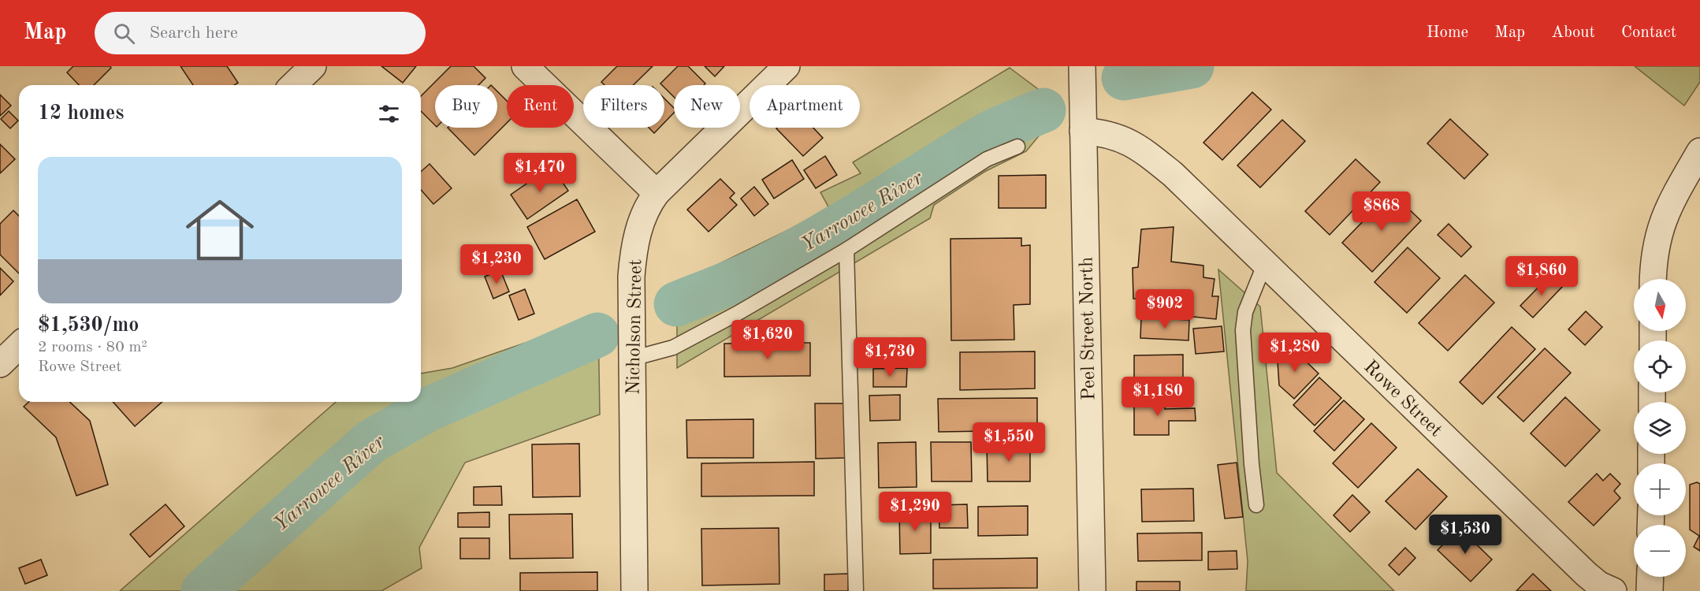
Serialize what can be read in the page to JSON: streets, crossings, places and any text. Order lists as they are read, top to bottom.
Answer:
{
  "streets": {
    "street": ["Nicholson Street", "Peel Street North", "Rowe Street"]
  },
  "crossings": [
    ["Peel Street North", "Rowe Street"]
  ],
  "water": ["Yarrowee River"],
  "north": "bottom",
  "page": {
    "header": "Map",
    "search": "Search here",
    "nav": [
      "Home",
      "Map",
      "About",
      "Contact"
    ],
    "chip": [
      "Buy",
      "Rent",
      "Filters",
      "New",
      "Apartment"
    ],
    "heading": "12 homes",
    "list": [
      {
        "name": "$1,530/mo",
        "note": "2 rooms · 80 m² · Rowe Street"
      }
    ],
    "price": [
      "$1,470",
      "$868",
      "$1,230",
      "$1,860",
      "$902",
      "$1,620",
      "$1,280",
      "$1,730",
      "$1,180",
      "$1,550",
      "$1,290",
      "$1,530"
    ],
    "map_buttons": ["+", "−"]
  }
}
